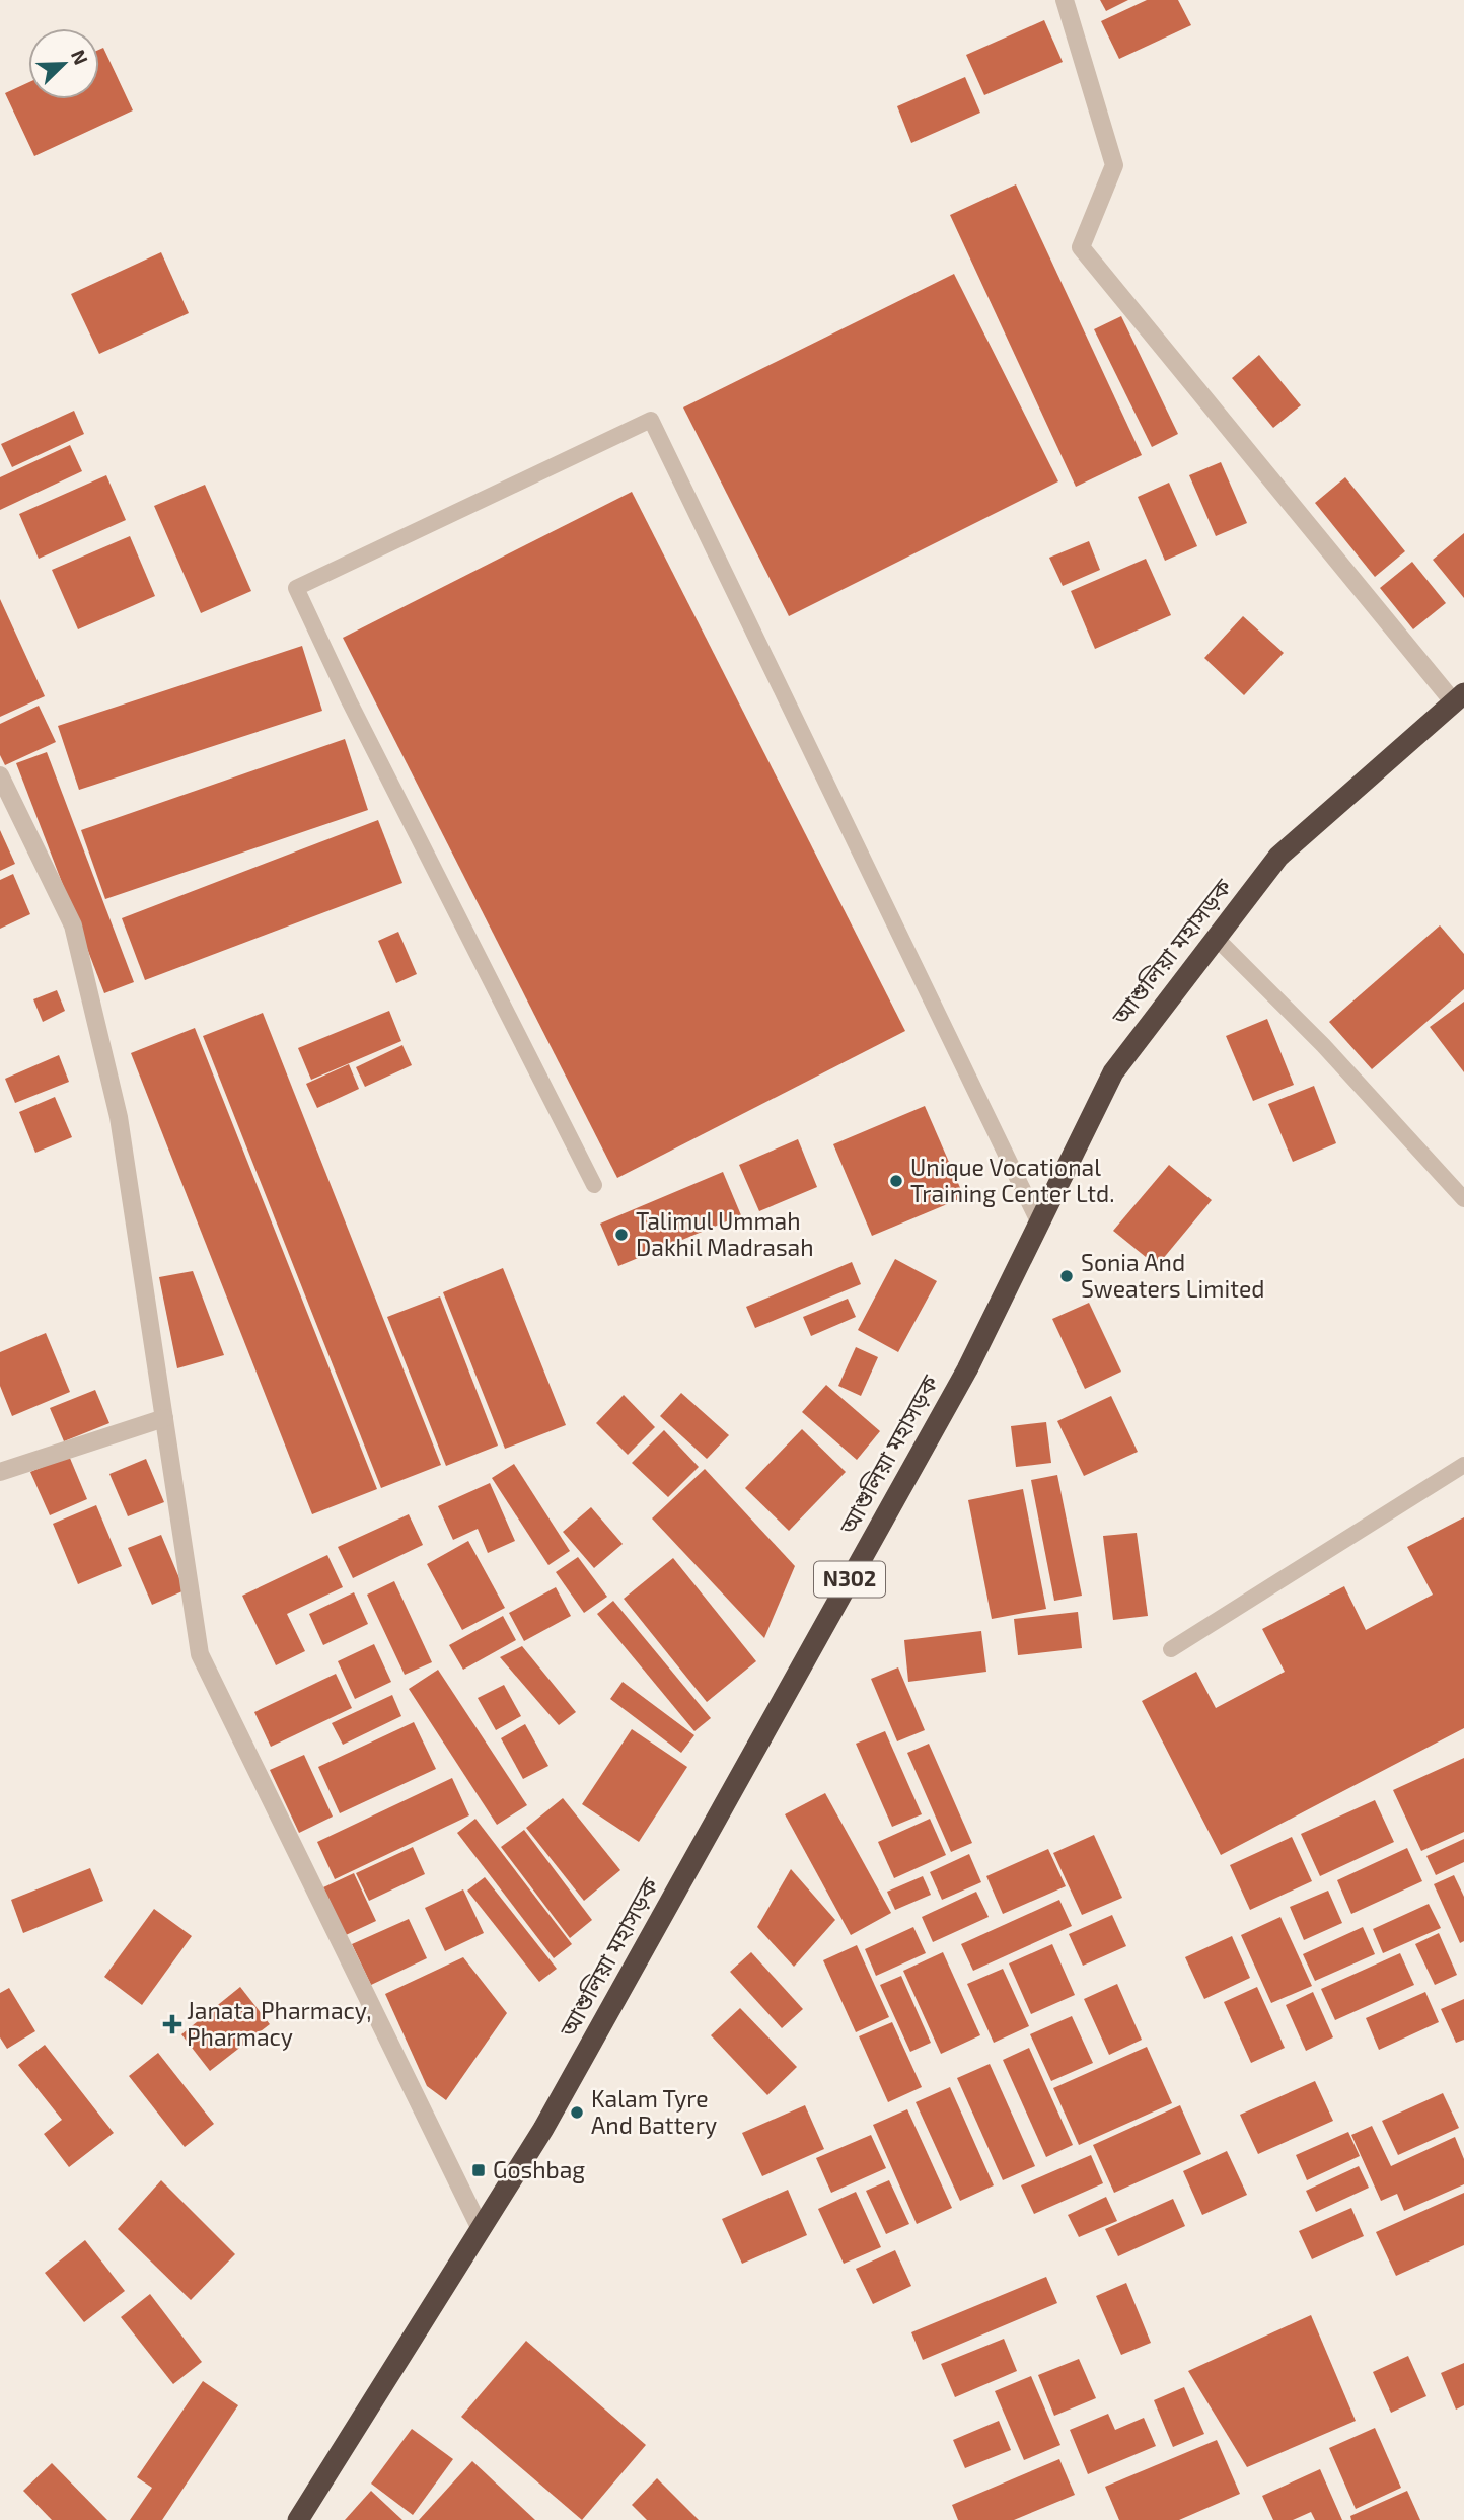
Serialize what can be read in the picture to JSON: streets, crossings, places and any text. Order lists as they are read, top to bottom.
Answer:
{
  "streets": {
    "highway": ["আশুলিয়া মহাসড়ক", "N302"]
  },
  "places": {
    "other": [
      "Unique Vocational Training Center Ltd.",
      "Talimul Ummah Dakhil Madrasah",
      "Sonia And Sweaters Limited",
      "Kalam Tyre And Battery"
    ],
    "health": ["Janata Pharmacy, Pharmacy"],
    "transit": ["Goshbag"]
  },
  "north": "top right"
}
